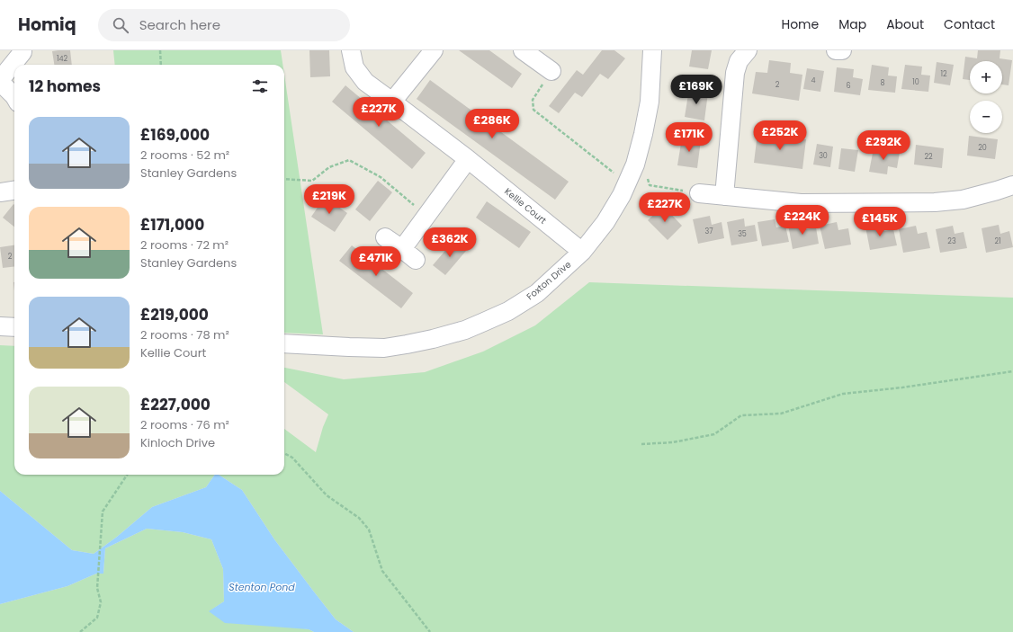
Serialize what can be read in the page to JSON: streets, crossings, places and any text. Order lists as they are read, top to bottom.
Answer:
{
  "streets": {
    "street": ["Kellie Court", "Foxton Drive"]
  },
  "crossings": [
    ["Kellie Court", "Foxton Drive"]
  ],
  "water": ["Stenton Pond"],
  "house_numbers": [
    "142",
    "12",
    "4",
    "10",
    "8",
    "2",
    "6",
    "20",
    "30",
    "22",
    "37",
    "35",
    "23",
    "21",
    "2"
  ],
  "page": {
    "header": "Homiq",
    "search": "Search here",
    "nav": [
      "Home",
      "Map",
      "About",
      "Contact"
    ],
    "map_buttons": ["+", "−"],
    "heading": "12 homes",
    "price": [
      "£169K",
      "£227K",
      "£286K",
      "£252K",
      "£171K",
      "£292K",
      "£219K",
      "£227K",
      "£224K",
      "£145K",
      "£362K",
      "£471K"
    ],
    "list": [
      {
        "name": "£169,000",
        "note": "2 rooms · 52 m² · Stanley Gardens"
      },
      {
        "name": "£171,000",
        "note": "2 rooms · 72 m² · Stanley Gardens"
      },
      {
        "name": "£219,000",
        "note": "2 rooms · 78 m² · Kellie Court"
      },
      {
        "name": "£227,000",
        "note": "2 rooms · 76 m² · Kinloch Drive"
      }
    ]
  }
}
